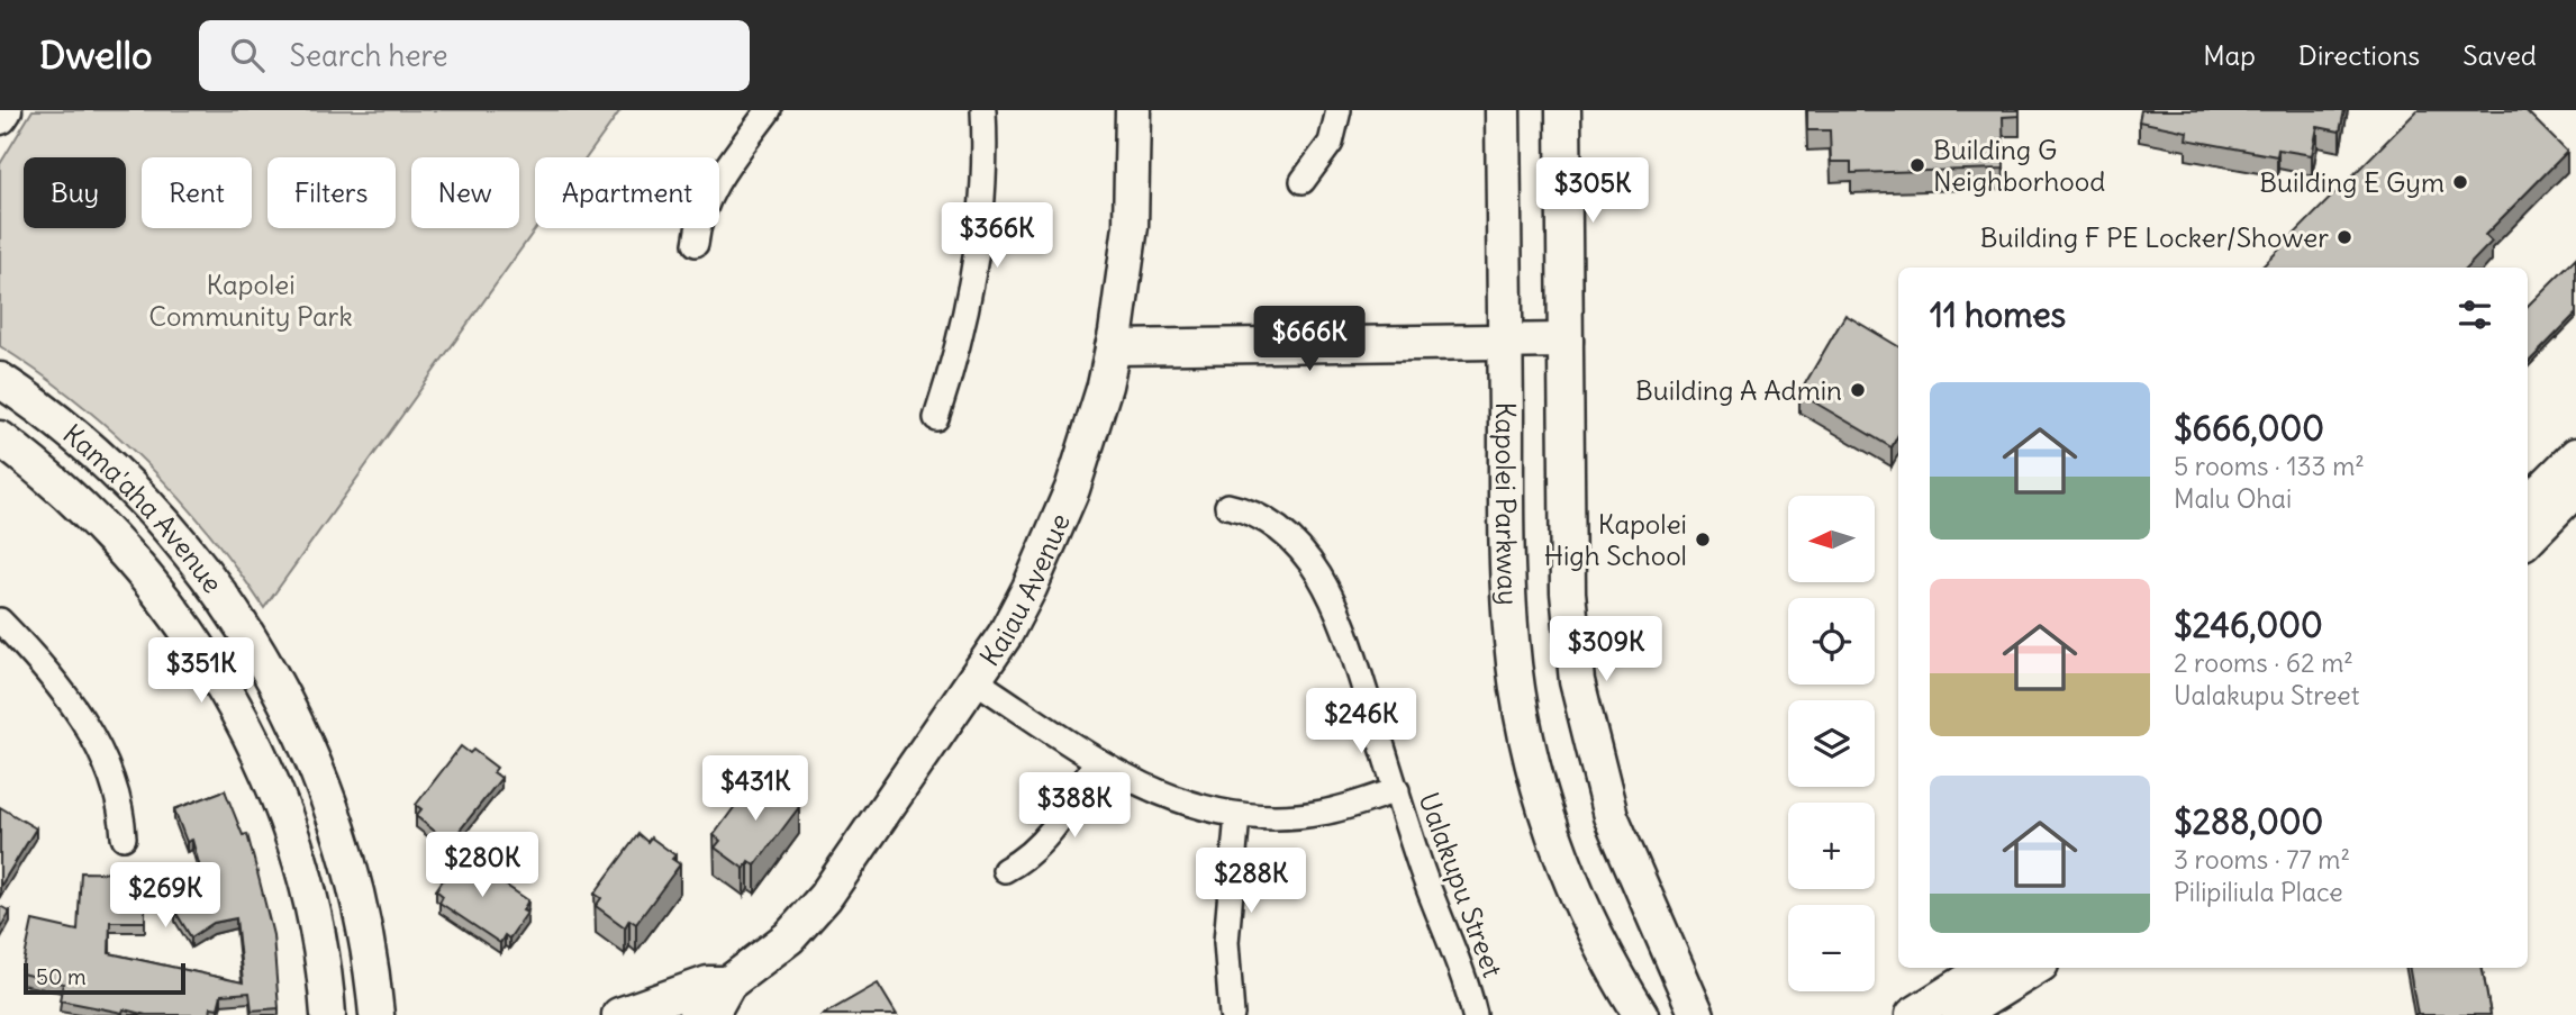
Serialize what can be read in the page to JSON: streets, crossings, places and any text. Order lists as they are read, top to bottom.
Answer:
{
  "streets": {
    "street": [
      "Kapolei Parkway",
      "Kama'aha Avenue",
      "Kaiau Avenue",
      "Ualakupu Street"
    ]
  },
  "parks": ["Kapolei Community Park"],
  "places": [
    "Building G Neighborhood",
    "Building E Gym",
    "Building F PE Locker/Shower",
    "Building A Admin",
    "Kapolei High School"
  ],
  "scale_bar": "50 m",
  "north": "left",
  "page": {
    "header": "Dwello",
    "search": "Search here",
    "nav": ["Map", "Directions", "Saved"],
    "price": [
      "$305K",
      "$366K",
      "$666K",
      "$309K",
      "$351K",
      "$246K",
      "$431K",
      "$388K",
      "$280K",
      "$288K",
      "$269K"
    ],
    "chip": [
      "Buy",
      "Rent",
      "Filters",
      "New",
      "Apartment"
    ],
    "heading": "11 homes",
    "list": [
      {
        "name": "$666,000",
        "note": "5 rooms · 133 m² · Malu Ohai"
      },
      {
        "name": "$246,000",
        "note": "2 rooms · 62 m² · Ualakupu Street"
      },
      {
        "name": "$288,000",
        "note": "3 rooms · 77 m² · Pilipiliula Place"
      }
    ],
    "map_buttons": ["+", "−"],
    "scale": "50 m"
  }
}
